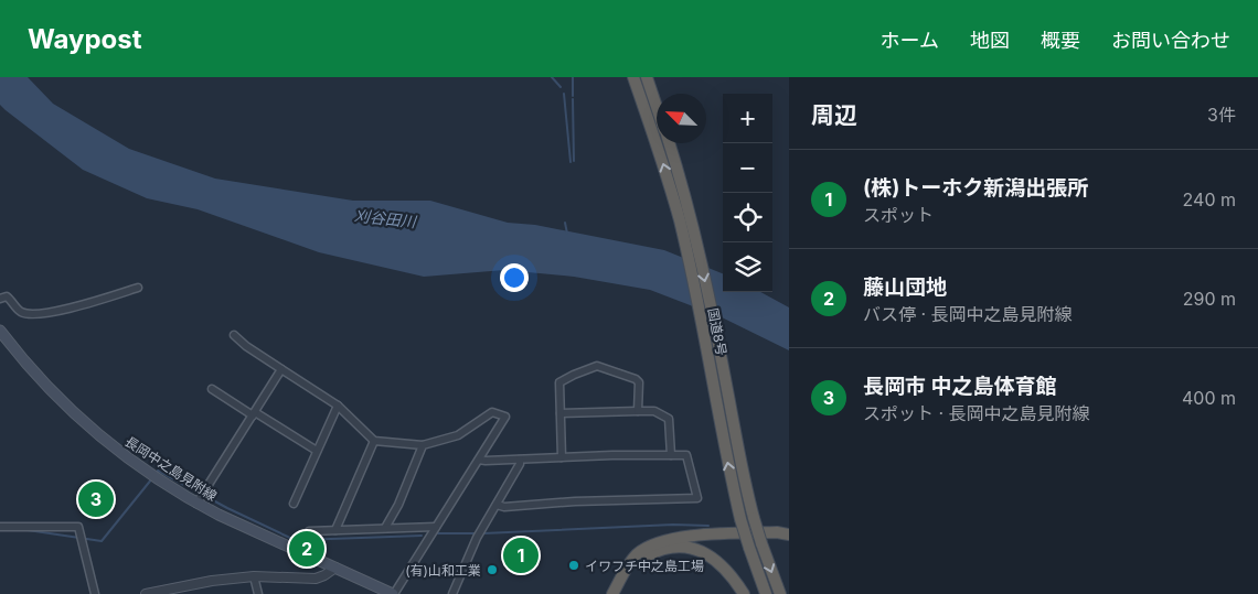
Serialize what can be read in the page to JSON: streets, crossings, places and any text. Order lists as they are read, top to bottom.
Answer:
{
  "streets": {
    "highway": ["国道8号"],
    "main road": ["長岡中之島見附線"]
  },
  "water": ["刈谷田川"],
  "places": ["イワフチ中之島工場", "(有)山和工業"],
  "north": "top left",
  "page": {
    "header": "Waypost",
    "nav": [
      "ホーム",
      "地図",
      "概要",
      "お問い合わせ"
    ],
    "heading": ["周辺", "3件"],
    "map_buttons": ["+", "−"],
    "list": [
      {
        "mark": "1",
        "name": "(株)トーホク新潟出張所",
        "note": "スポット",
        "value": "240 m"
      },
      {
        "mark": "2",
        "name": "藤山団地",
        "note": "バス停 · 長岡中之島見附線",
        "value": "290 m"
      },
      {
        "mark": "3",
        "name": "長岡市 中之島体育館",
        "note": "スポット · 長岡中之島見附線",
        "value": "400 m"
      }
    ],
    "pins": ["3", "2", "1"]
  }
}
